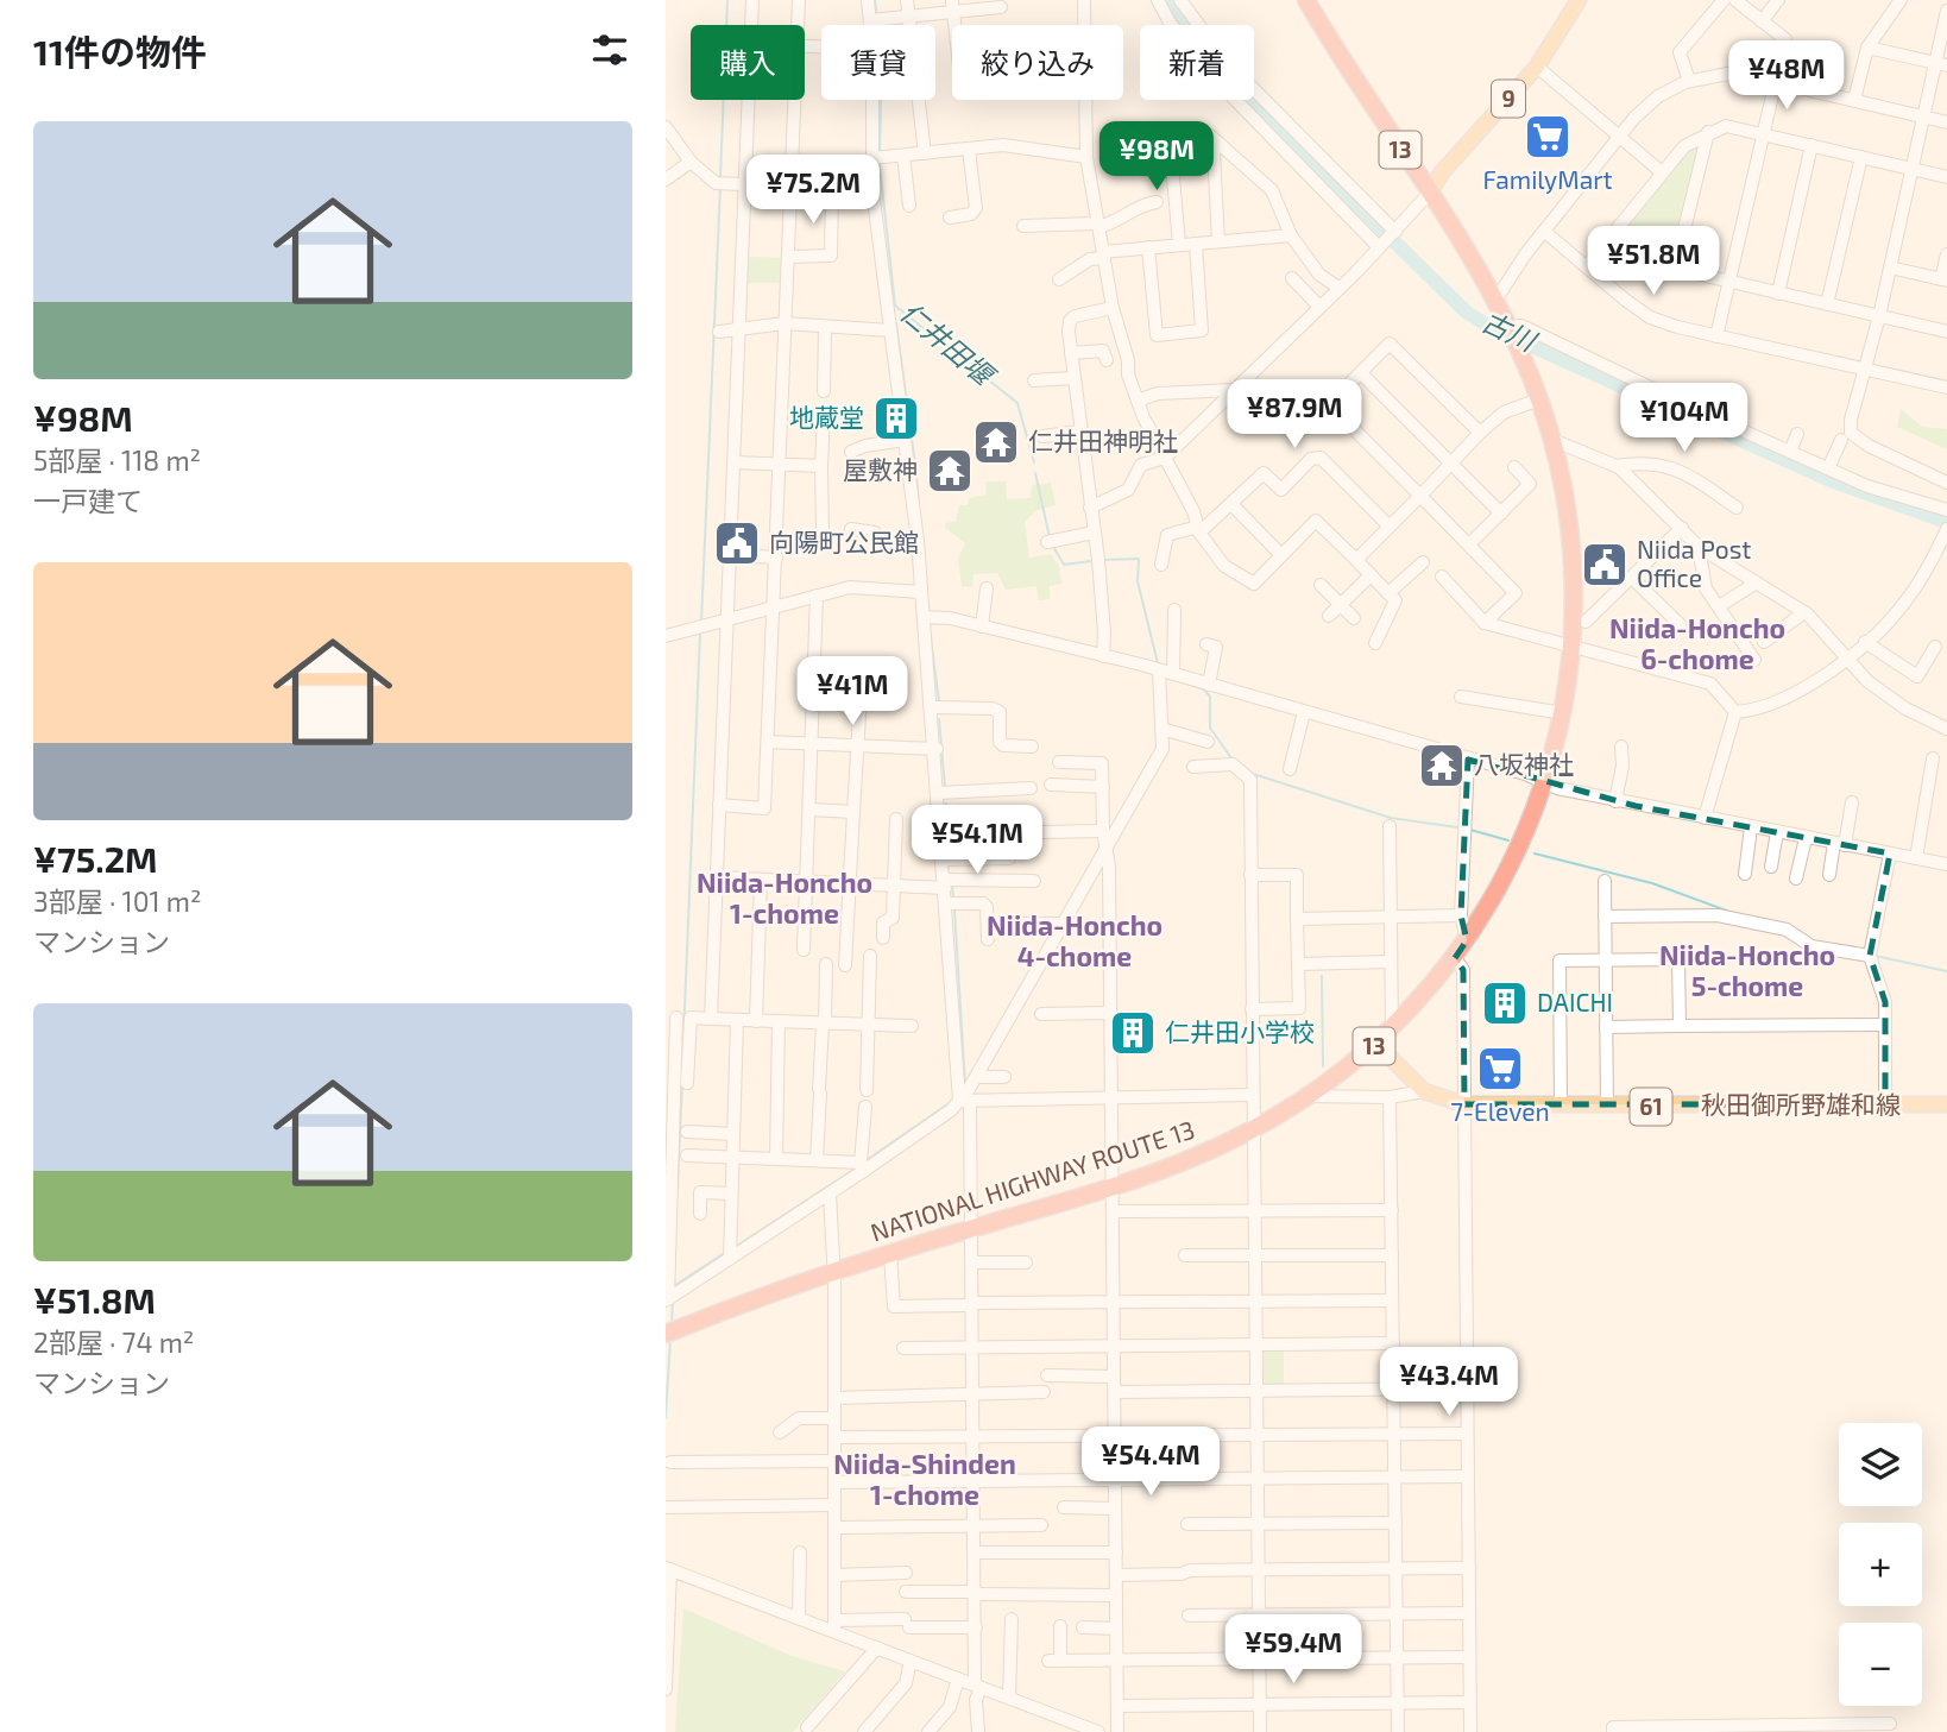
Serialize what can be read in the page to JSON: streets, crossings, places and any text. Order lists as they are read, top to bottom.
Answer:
{
  "streets": {
    "highway": ["13", "NATIONAL HIGHWAY ROUTE 13"],
    "main road": ["9", "秋田御所野雄和線", "61"]
  },
  "crossings": [
    ["9", "NATIONAL HIGHWAY ROUTE 13"],
    ["秋田御所野雄和線", "NATIONAL HIGHWAY ROUTE 13"]
  ],
  "districts": [
    "Niida-Honcho 6-chome",
    "Niida-Honcho 1-chome",
    "Niida-Honcho 4-chome",
    "Niida-Honcho 5-chome",
    "Niida-Shinden 1-chome"
  ],
  "water": ["古川", "仁井田堰"],
  "places": {
    "supermarket": ["FamilyMart", "7-Eleven"],
    "building": ["地蔵堂", "DAICHI", "仁井田小学校"],
    "temple": ["仁井田神明社", "屋敷神", "八坂神社"],
    "public building": ["向陽町公民館", "Niida Post Office"]
  },
  "page": {
    "heading": "11件の物件",
    "chip": [
      "購入",
      "賃貸",
      "絞り込み",
      "新着"
    ],
    "price": [
      "¥48M",
      "¥98M",
      "¥75.2M",
      "¥51.8M",
      "¥87.9M",
      "¥104M",
      "¥41M",
      "¥54.1M",
      "¥43.4M",
      "¥54.4M",
      "¥59.4M"
    ],
    "list": [
      {
        "name": "¥98M",
        "note": "5部屋 · 118 m² · 一戸建て"
      },
      {
        "name": "¥75.2M",
        "note": "3部屋 · 101 m² · マンション"
      },
      {
        "name": "¥51.8M",
        "note": "2部屋 · 74 m² · マンション"
      }
    ],
    "map_buttons": ["+", "−"]
  }
}
